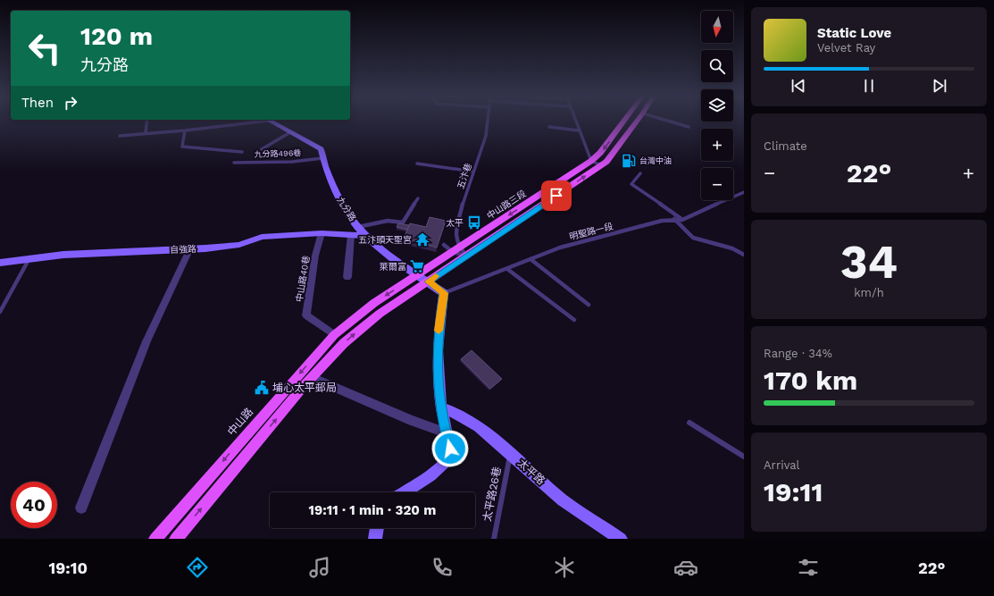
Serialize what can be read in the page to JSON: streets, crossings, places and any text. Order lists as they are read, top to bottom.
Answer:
{
  "streets": {
    "main road": ["中山路三段", "中山路"],
    "street": [
      "九分路",
      "自強路",
      "中山路40巷",
      "太平路"
    ],
    "lane": [
      "九分路496巷",
      "五汴巷",
      "明聖路一段",
      "太平路26巷"
    ]
  },
  "crossings": [
    ["九分路496巷", "九分路"],
    ["五汴巷", "中山路三段"],
    ["中山路三段", "九分路"],
    ["中山路三段", "中山路"],
    ["九分路", "明聖路一段"],
    ["九分路", "自強路"],
    ["九分路", "中山路"],
    ["自強路", "中山路40巷"],
    ["中山路40巷", "中山路"],
    ["太平路", "太平路26巷"]
  ],
  "places": {
    "fuel station": ["台灣中油"],
    "bus stop": ["太平"],
    "temple": ["五汴頭天聖宮"],
    "supermarket": ["萊爾富"],
    "public building": ["埔心太平郵局"]
  },
  "north": "bottom",
  "page": {
    "map_buttons": ["+", "−"],
    "turn": ["120 m", "九分路"],
    "song": ["Static Love", "Velvet Ray"],
    "then": "Then",
    "tile": [
      "Climate",
      ["34", "km/h"],
      ["Range · 34%", "170 km"],
      ["Arrival", "19:11"]
    ],
    "heat": ["−", "22°", "+"],
    "limit": "40",
    "trip": "19:11 · 1 min · 320 m",
    "tabs": ["19:10", "22°"]
  }
}
